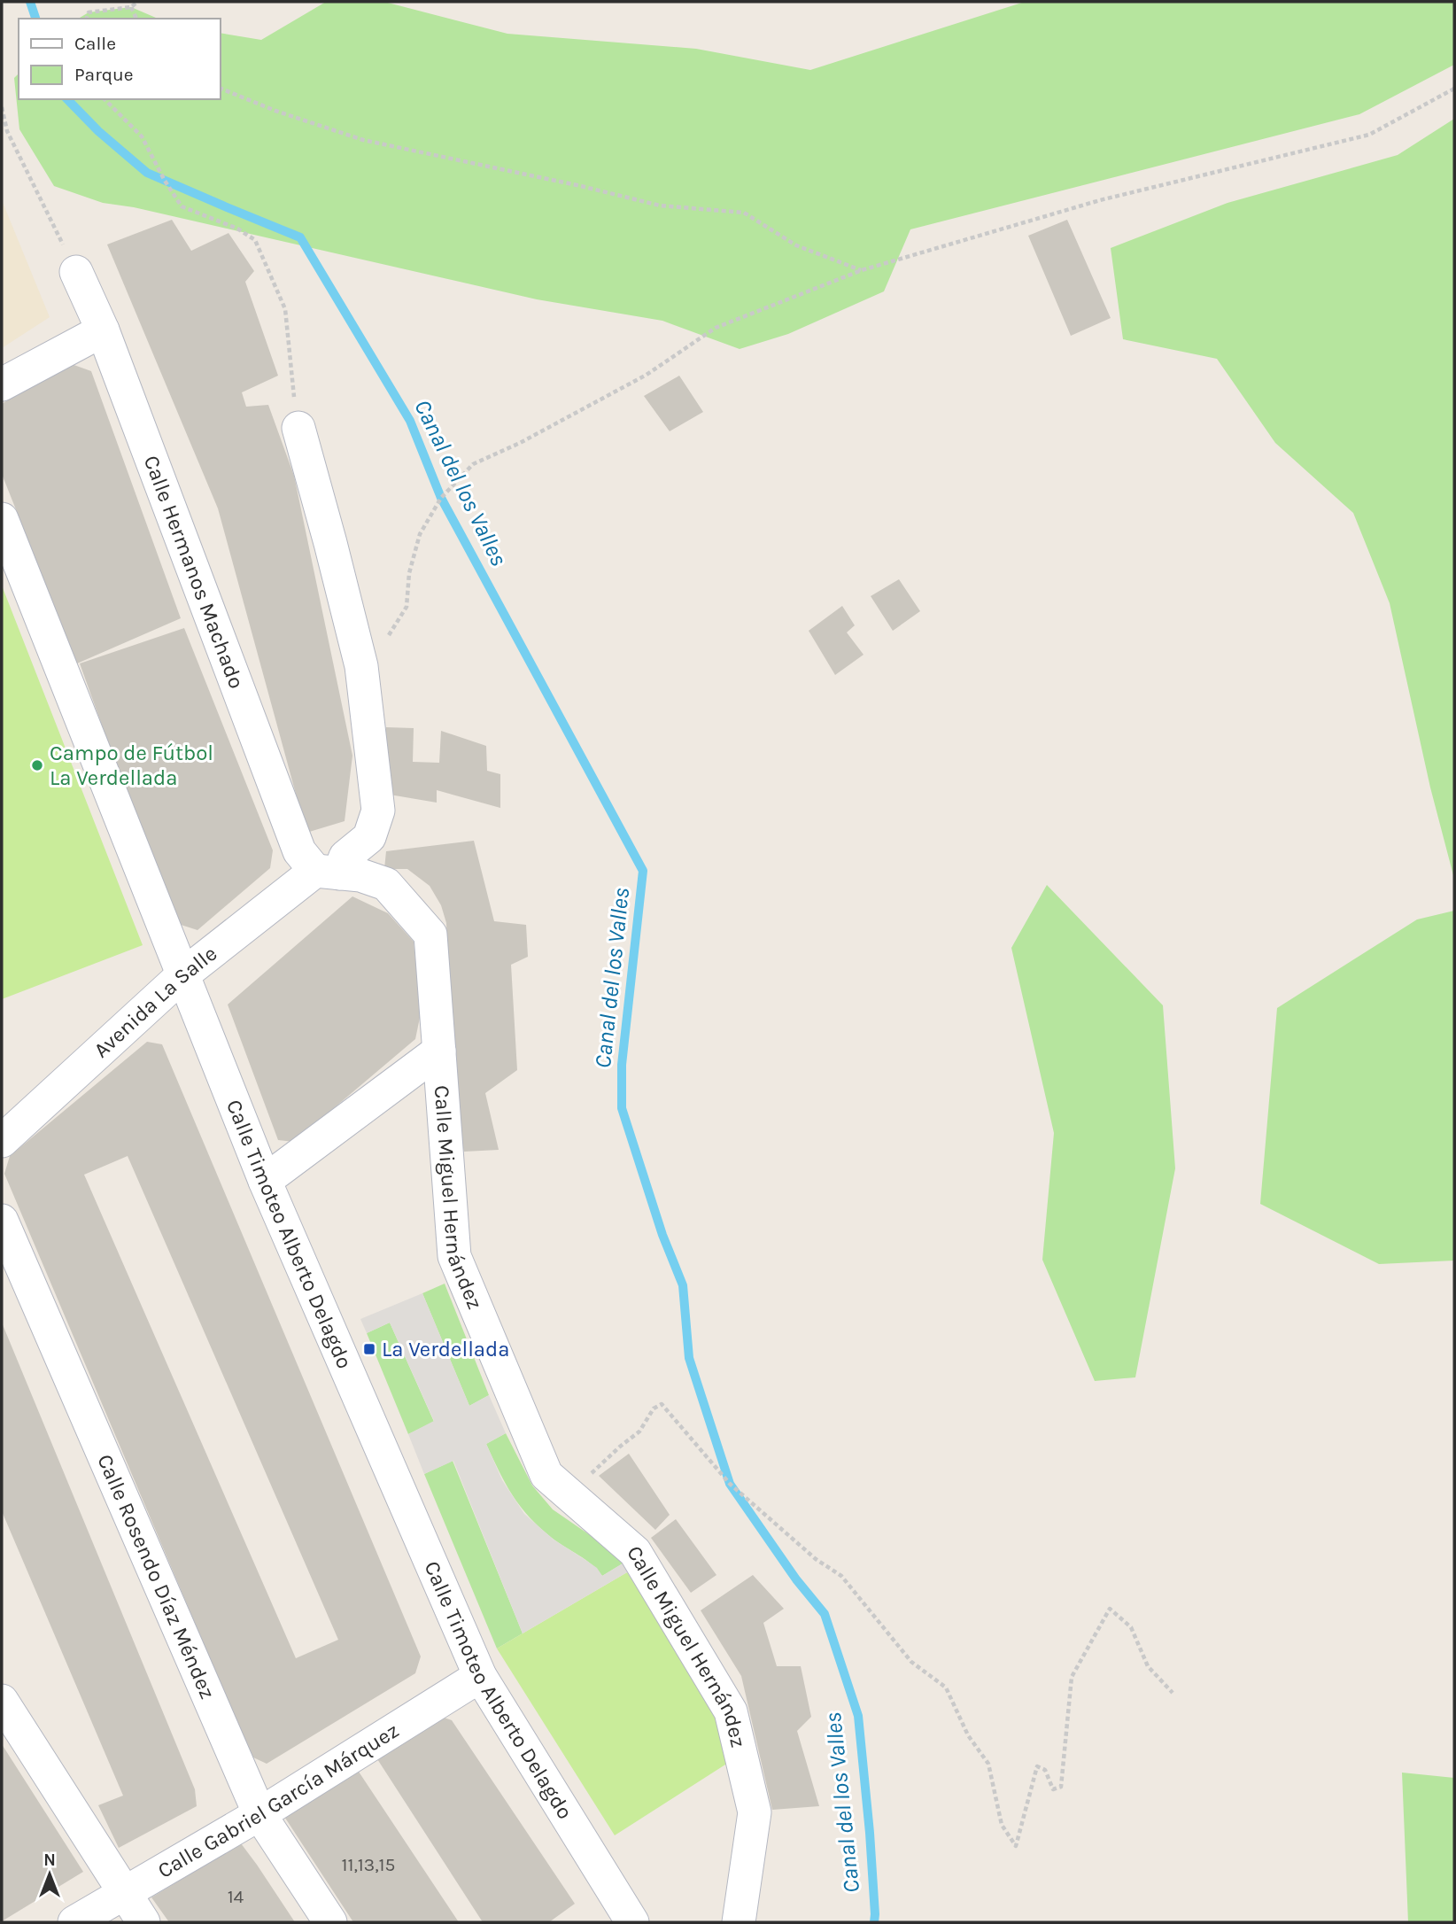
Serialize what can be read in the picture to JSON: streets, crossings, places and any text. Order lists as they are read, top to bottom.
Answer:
{
  "streets": {
    "street": [
      "Calle Hermanos Machado",
      "Avenida La Salle",
      "Calle Miguel Hernández",
      "Calle Timoteo Alberto Delagdo",
      "Calle Rosendo Díaz Méndez",
      "Calle Gabriel García Márquez"
    ]
  },
  "crossings": [
    ["Calle Hermanos Machado", "Avenida La Salle"],
    ["Calle Hermanos Machado", "Calle Miguel Hernández"],
    ["Avenida La Salle", "Calle Miguel Hernández"],
    ["Avenida La Salle", "Calle Timoteo Alberto Delagdo"],
    ["Calle Timoteo Alberto Delagdo", "Calle Gabriel García Márquez"],
    ["Calle Rosendo Díaz Méndez", "Calle Gabriel García Márquez"]
  ],
  "water": ["Canal del los Valles"],
  "places": {
    "other": ["Campo de Fútbol La Verdellada"],
    "transit": ["La Verdellada"]
  },
  "house_numbers": ["11,13,15", "14"],
  "legend": ["Calle", "Parque"],
  "north": "top"
}
